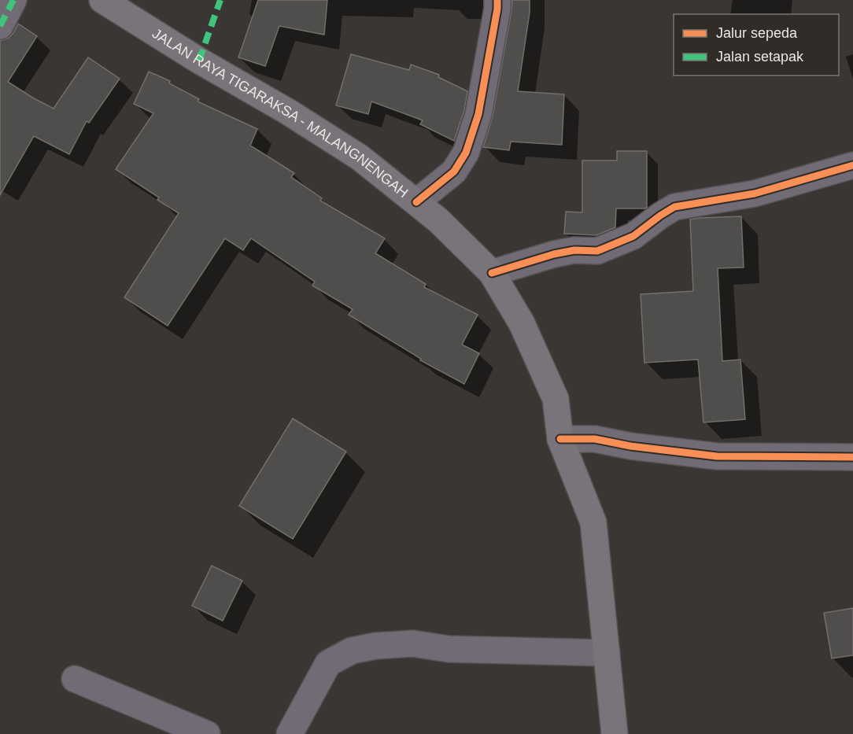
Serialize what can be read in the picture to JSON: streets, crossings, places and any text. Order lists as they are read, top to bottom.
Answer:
{
  "streets": {
    "main road": ["JALAN RAYA TIGARAKSA - MALANGNENGAH"]
  },
  "legend": ["Jalur sepeda", "Jalan setapak"]
}
